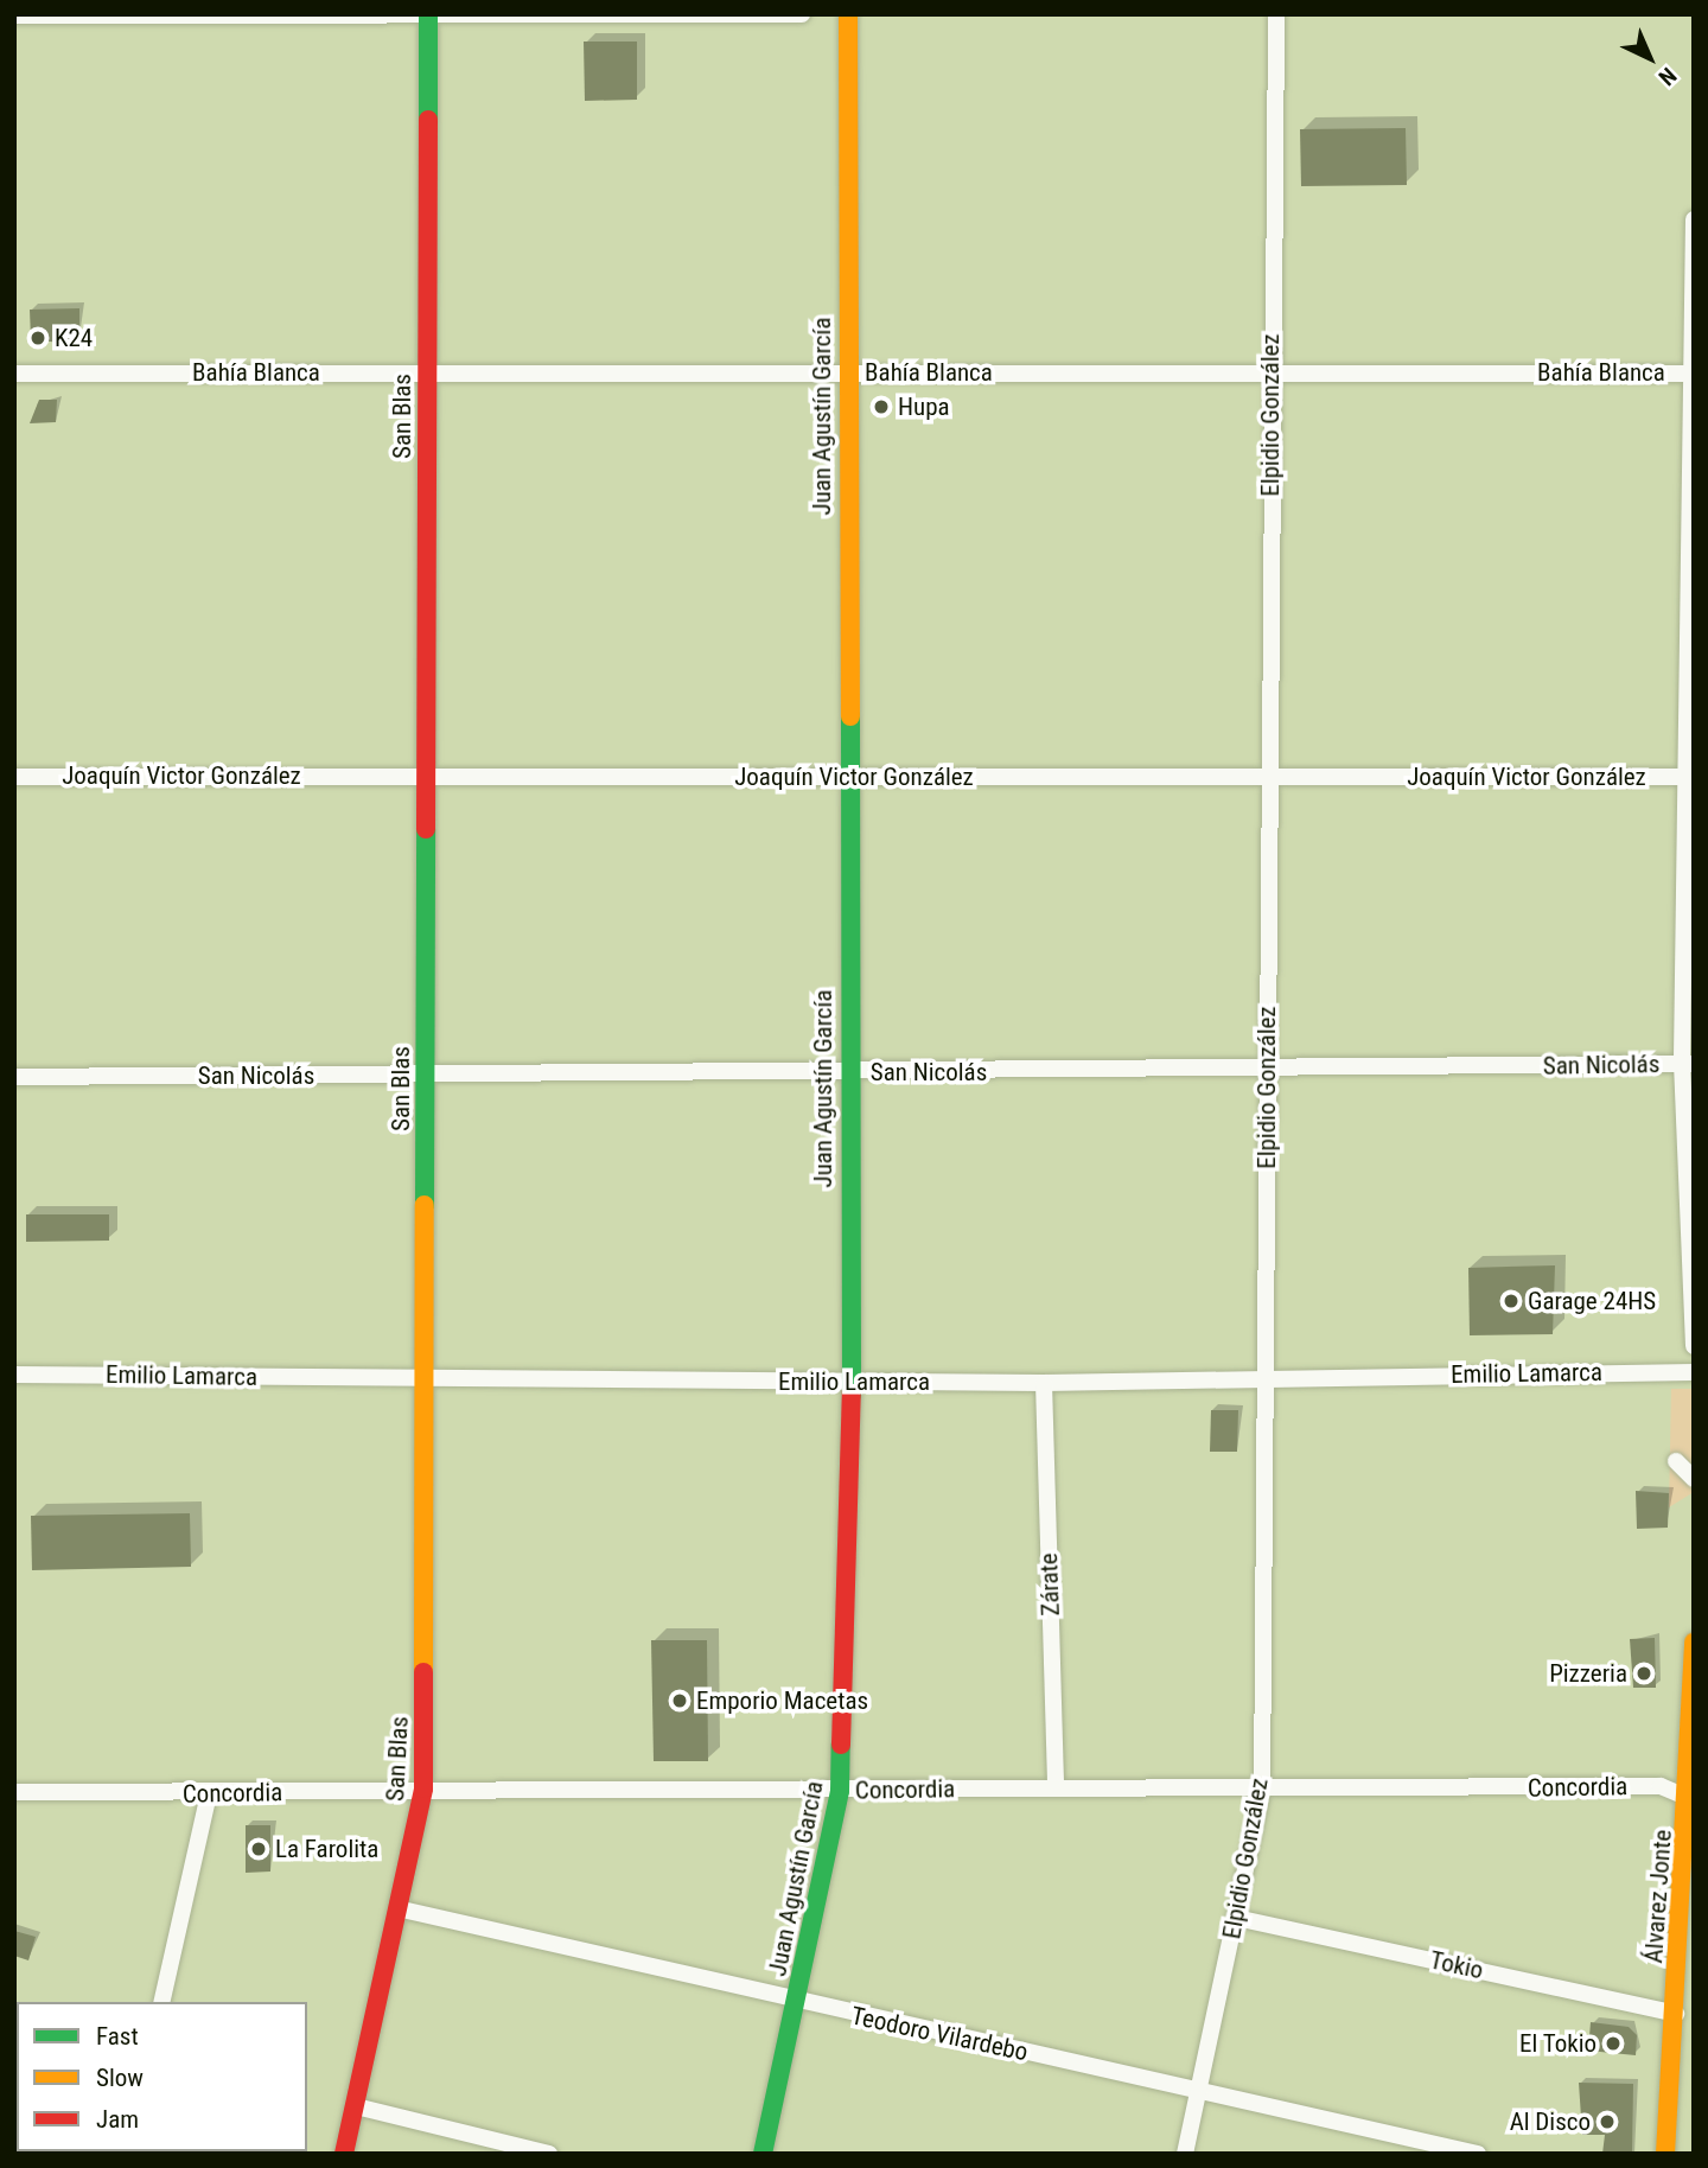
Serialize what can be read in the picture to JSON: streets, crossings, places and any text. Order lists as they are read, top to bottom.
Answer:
{
  "streets": {
    "street": [
      "Bahía Blanca",
      "Elpidio González",
      "San Blas",
      "Juan Agustín García",
      "Joaquín Victor González",
      "San Nicolás",
      "Emilio Lamarca",
      "Zárate",
      "Concordia",
      "Álvarez Jonte",
      "Tokio",
      "Teodoro Vilardebo"
    ]
  },
  "crossings": [
    ["Bahía Blanca", "Elpidio González"],
    ["Bahía Blanca", "San Blas"],
    ["Bahía Blanca", "Juan Agustín García"],
    ["Elpidio González", "Joaquín Victor González"],
    ["Elpidio González", "San Nicolás"],
    ["Elpidio González", "Emilio Lamarca"],
    ["Elpidio González", "Concordia"],
    ["Elpidio González", "Tokio"],
    ["Elpidio González", "Teodoro Vilardebo"],
    ["San Blas", "Joaquín Victor González"],
    ["San Blas", "San Nicolás"],
    ["San Blas", "Emilio Lamarca"],
    ["San Blas", "Concordia"],
    ["San Blas", "Teodoro Vilardebo"],
    ["Juan Agustín García", "Joaquín Victor González"],
    ["Juan Agustín García", "San Nicolás"],
    ["Juan Agustín García", "Emilio Lamarca"],
    ["Juan Agustín García", "Concordia"],
    ["Juan Agustín García", "Teodoro Vilardebo"],
    ["Emilio Lamarca", "Zárate"],
    ["Zárate", "Concordia"],
    ["Concordia", "Álvarez Jonte"],
    ["Álvarez Jonte", "Tokio"]
  ],
  "places": [
    "K24",
    "Hupa",
    "Garage 24HS",
    "Pizzeria",
    "Emporio Macetas",
    "La Farolita",
    "El Tokio",
    "Al Disco"
  ],
  "legend": ["Fast", "Slow", "Jam"],
  "north": "bottom right"
}
